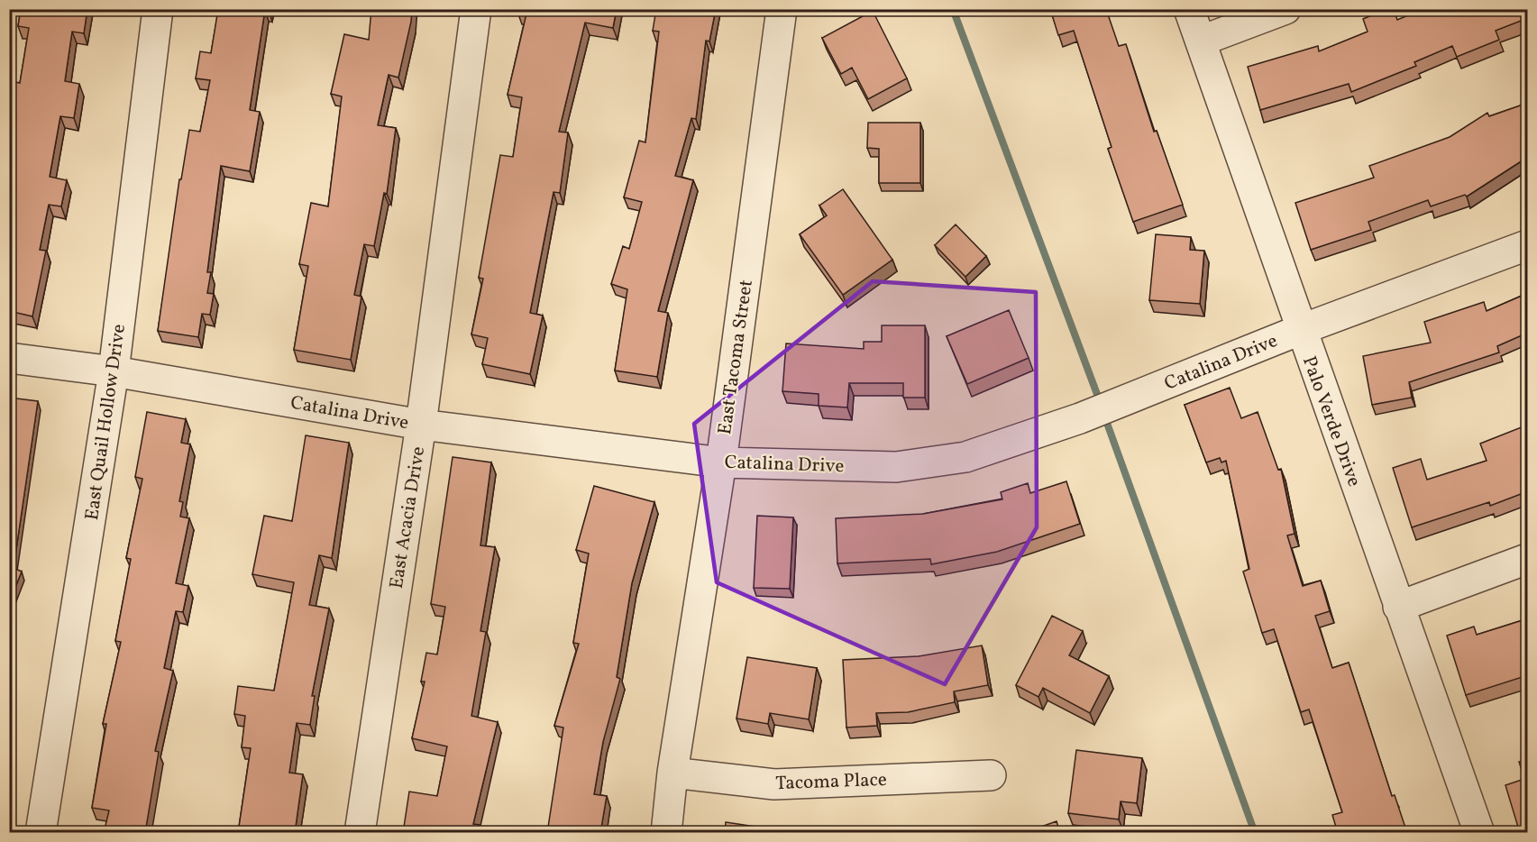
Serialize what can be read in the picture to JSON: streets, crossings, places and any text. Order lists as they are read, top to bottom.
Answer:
{
  "streets": {
    "street": [
      "East Tacoma Street",
      "Catalina Drive",
      "Palo Verde Drive",
      "East Quail Hollow Drive",
      "East Acacia Drive",
      "Tacoma Place"
    ]
  },
  "crossings": [
    ["East Tacoma Street", "Catalina Drive"],
    ["East Tacoma Street", "Tacoma Place"],
    ["Catalina Drive", "Palo Verde Drive"],
    ["Catalina Drive", "East Quail Hollow Drive"],
    ["Catalina Drive", "East Acacia Drive"]
  ]
}
